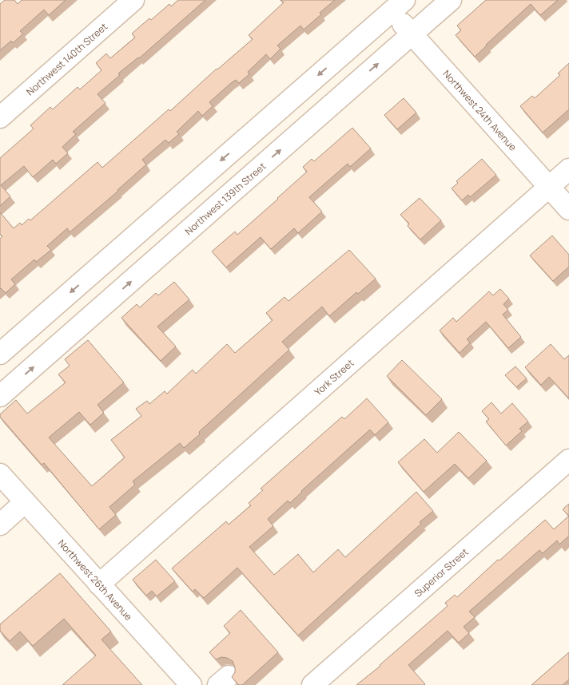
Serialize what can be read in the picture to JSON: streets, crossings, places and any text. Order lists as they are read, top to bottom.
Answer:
{
  "streets": {
    "street": [
      "Northwest 140th Street",
      "Northwest 24th Avenue",
      "Northwest 139th Street",
      "York Street",
      "Superior Street",
      "Northwest 26th Avenue"
    ]
  },
  "crossings": [
    ["Northwest 24th Avenue", "Northwest 139th Street"],
    ["Northwest 24th Avenue", "York Street"],
    ["York Street", "Northwest 26th Avenue"]
  ]
}
